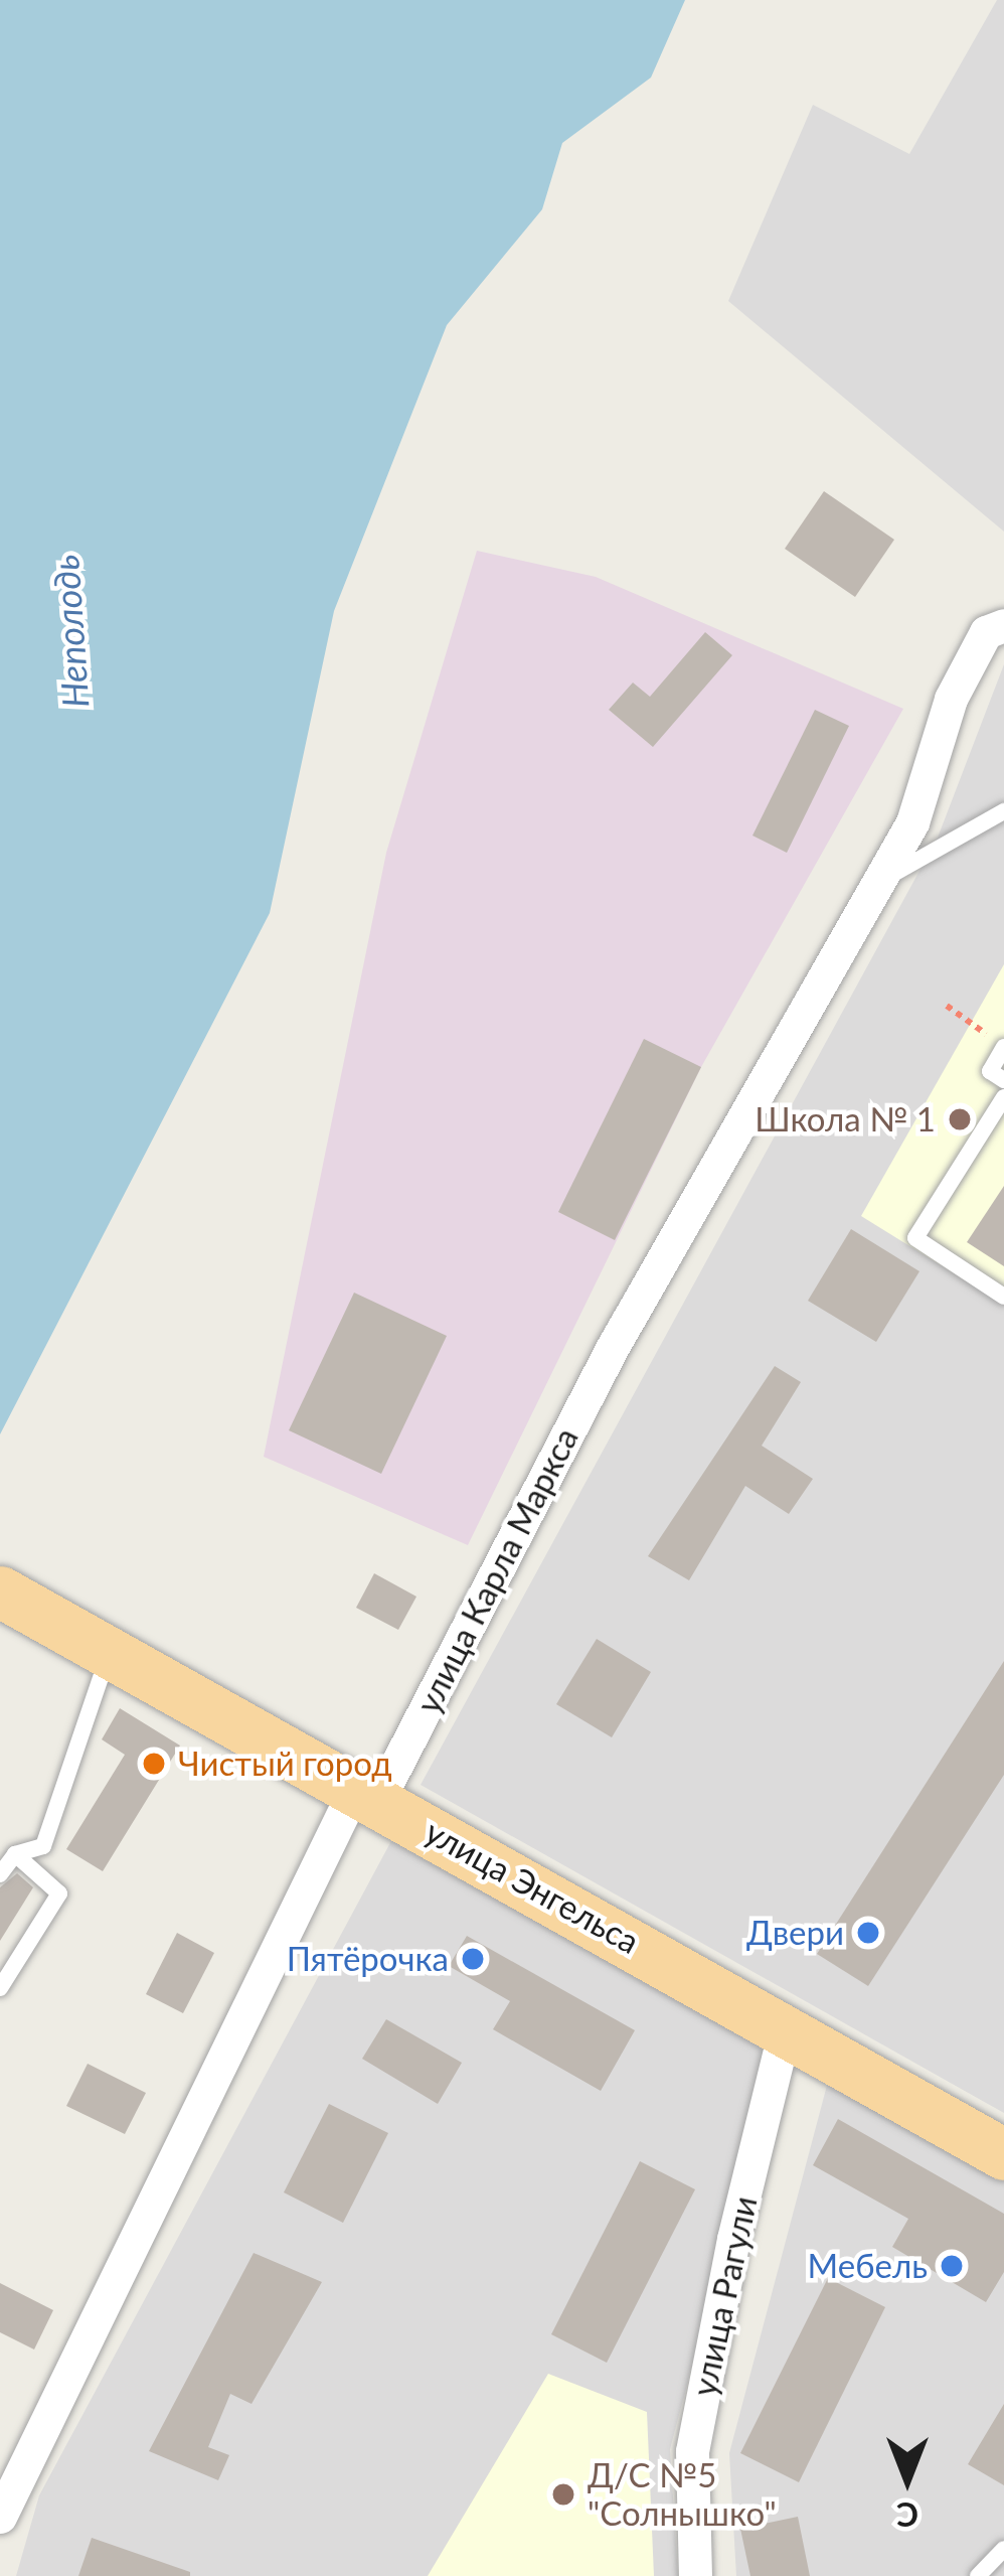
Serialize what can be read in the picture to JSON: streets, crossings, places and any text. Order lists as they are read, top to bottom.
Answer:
{
  "streets": {
    "main road": ["улица Энгельса"],
    "street": ["улица Карла Маркса", "улица Рагули"]
  },
  "crossings": [
    ["улица Карла Маркса", "улица Энгельса"],
    ["улица Энгельса", "улица Рагули"]
  ],
  "water": ["Неполодь"],
  "places": [
    "Школа № 1",
    "Чистый город",
    "Двери",
    "Пятёрочка",
    "Мебель",
    "Д/С №5 \"Солнышко\""
  ],
  "north": "bottom"
}
